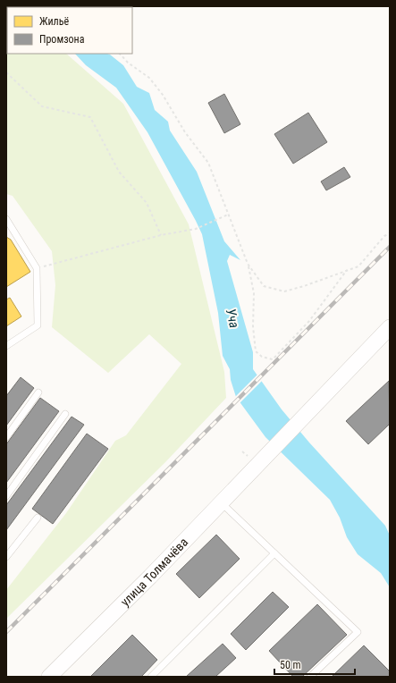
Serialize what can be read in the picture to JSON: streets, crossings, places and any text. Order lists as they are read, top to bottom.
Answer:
{
  "streets": {
    "street": ["улица Толмачёва"]
  },
  "water": ["Уча"],
  "legend": ["Жильё", "Промзона"],
  "scale_bar": "50 m"
}
